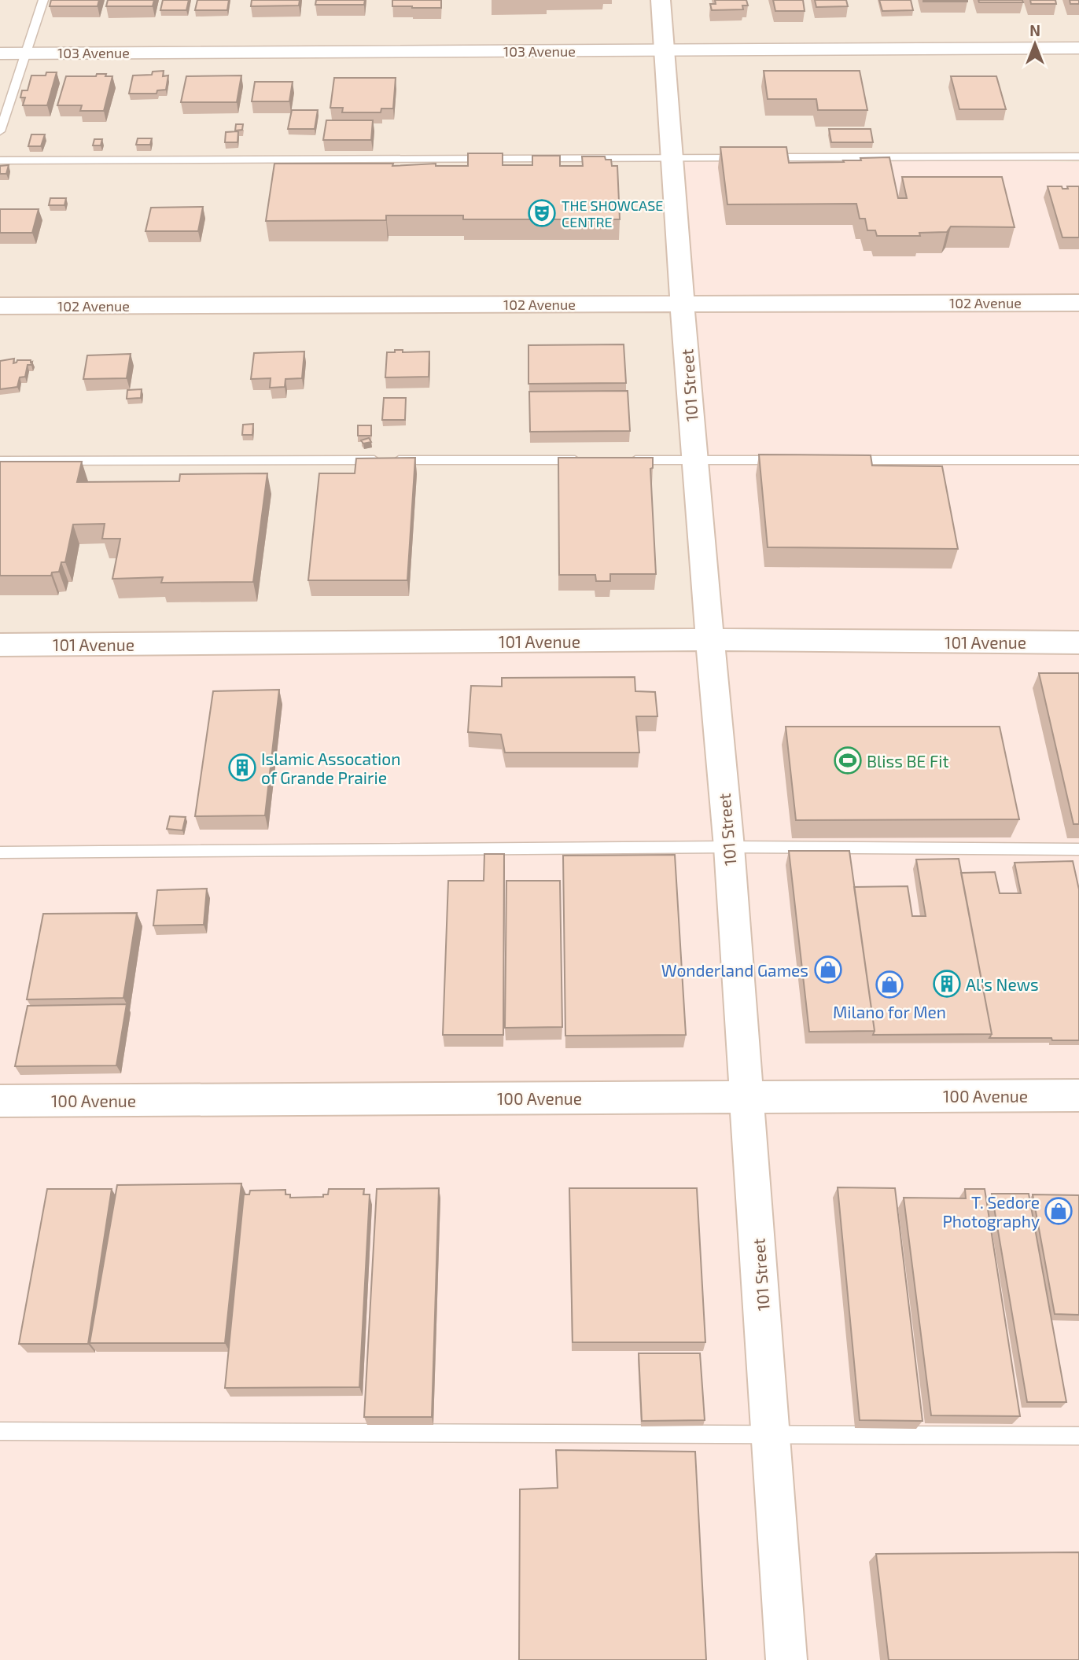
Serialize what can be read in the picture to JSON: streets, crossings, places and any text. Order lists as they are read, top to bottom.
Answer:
{
  "streets": {
    "street": [
      "103 Avenue",
      "102 Avenue",
      "101 Street",
      "101 Avenue",
      "100 Avenue"
    ]
  },
  "crossings": [
    ["103 Avenue", "101 Street"],
    ["102 Avenue", "101 Street"],
    ["101 Street", "101 Avenue"],
    ["101 Street", "100 Avenue"]
  ],
  "places": {
    "theatre": ["THE SHOWCASE CENTRE"],
    "sports": ["Bliss BE Fit"],
    "building": ["Islamic Assocation of Grande Prairie", "Al's News"],
    "shop": ["Wonderland Games", "Milano for Men", "T. Sedore Photography"]
  },
  "north": "top"
}
